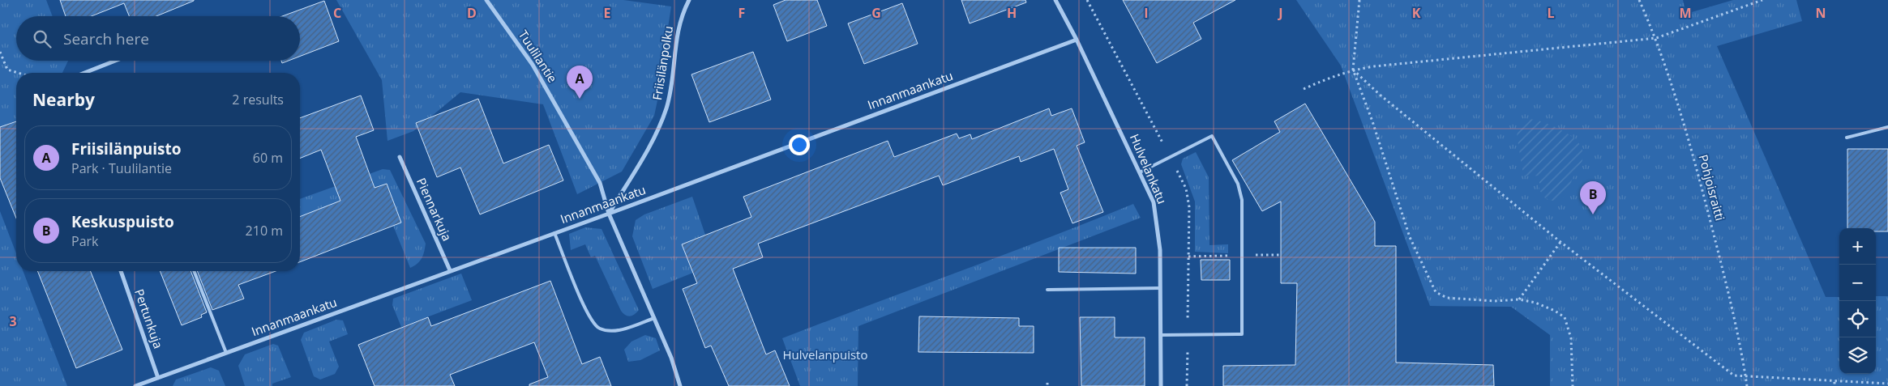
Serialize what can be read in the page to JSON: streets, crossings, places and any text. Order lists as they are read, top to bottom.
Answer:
{
  "streets": {
    "street": [
      "Tuulilantie",
      "Friisilänpolku",
      "Innanmaankatu",
      "Hulvelankatu",
      "Piennarkuja",
      "Pertunkuja"
    ],
    "path": ["Pohjoisraitti"]
  },
  "crossings": [
    ["Tuulilantie", "Friisilänpolku"],
    ["Tuulilantie", "Innanmaankatu"],
    ["Friisilänpolku", "Innanmaankatu"],
    ["Innanmaankatu", "Hulvelankatu"],
    ["Innanmaankatu", "Piennarkuja"],
    ["Innanmaankatu", "Pertunkuja"]
  ],
  "parks": ["Hulvelanpuisto"],
  "page": {
    "search": "Search here",
    "pins": ["A", "B"],
    "heading": ["Nearby", "2 results"],
    "list": [
      {
        "mark": "A",
        "name": "Friisilänpuisto",
        "note": "Park · Tuulilantie",
        "value": "60 m"
      },
      {
        "mark": "B",
        "name": "Keskuspuisto",
        "note": "Park",
        "value": "210 m"
      }
    ],
    "map_buttons": ["+", "−"]
  },
  "grid": {
    "columns": [
      "C",
      "D",
      "E",
      "F",
      "G",
      "H",
      "I",
      "J",
      "K",
      "L",
      "M",
      "N"
    ],
    "rows": ["3"]
  }
}
